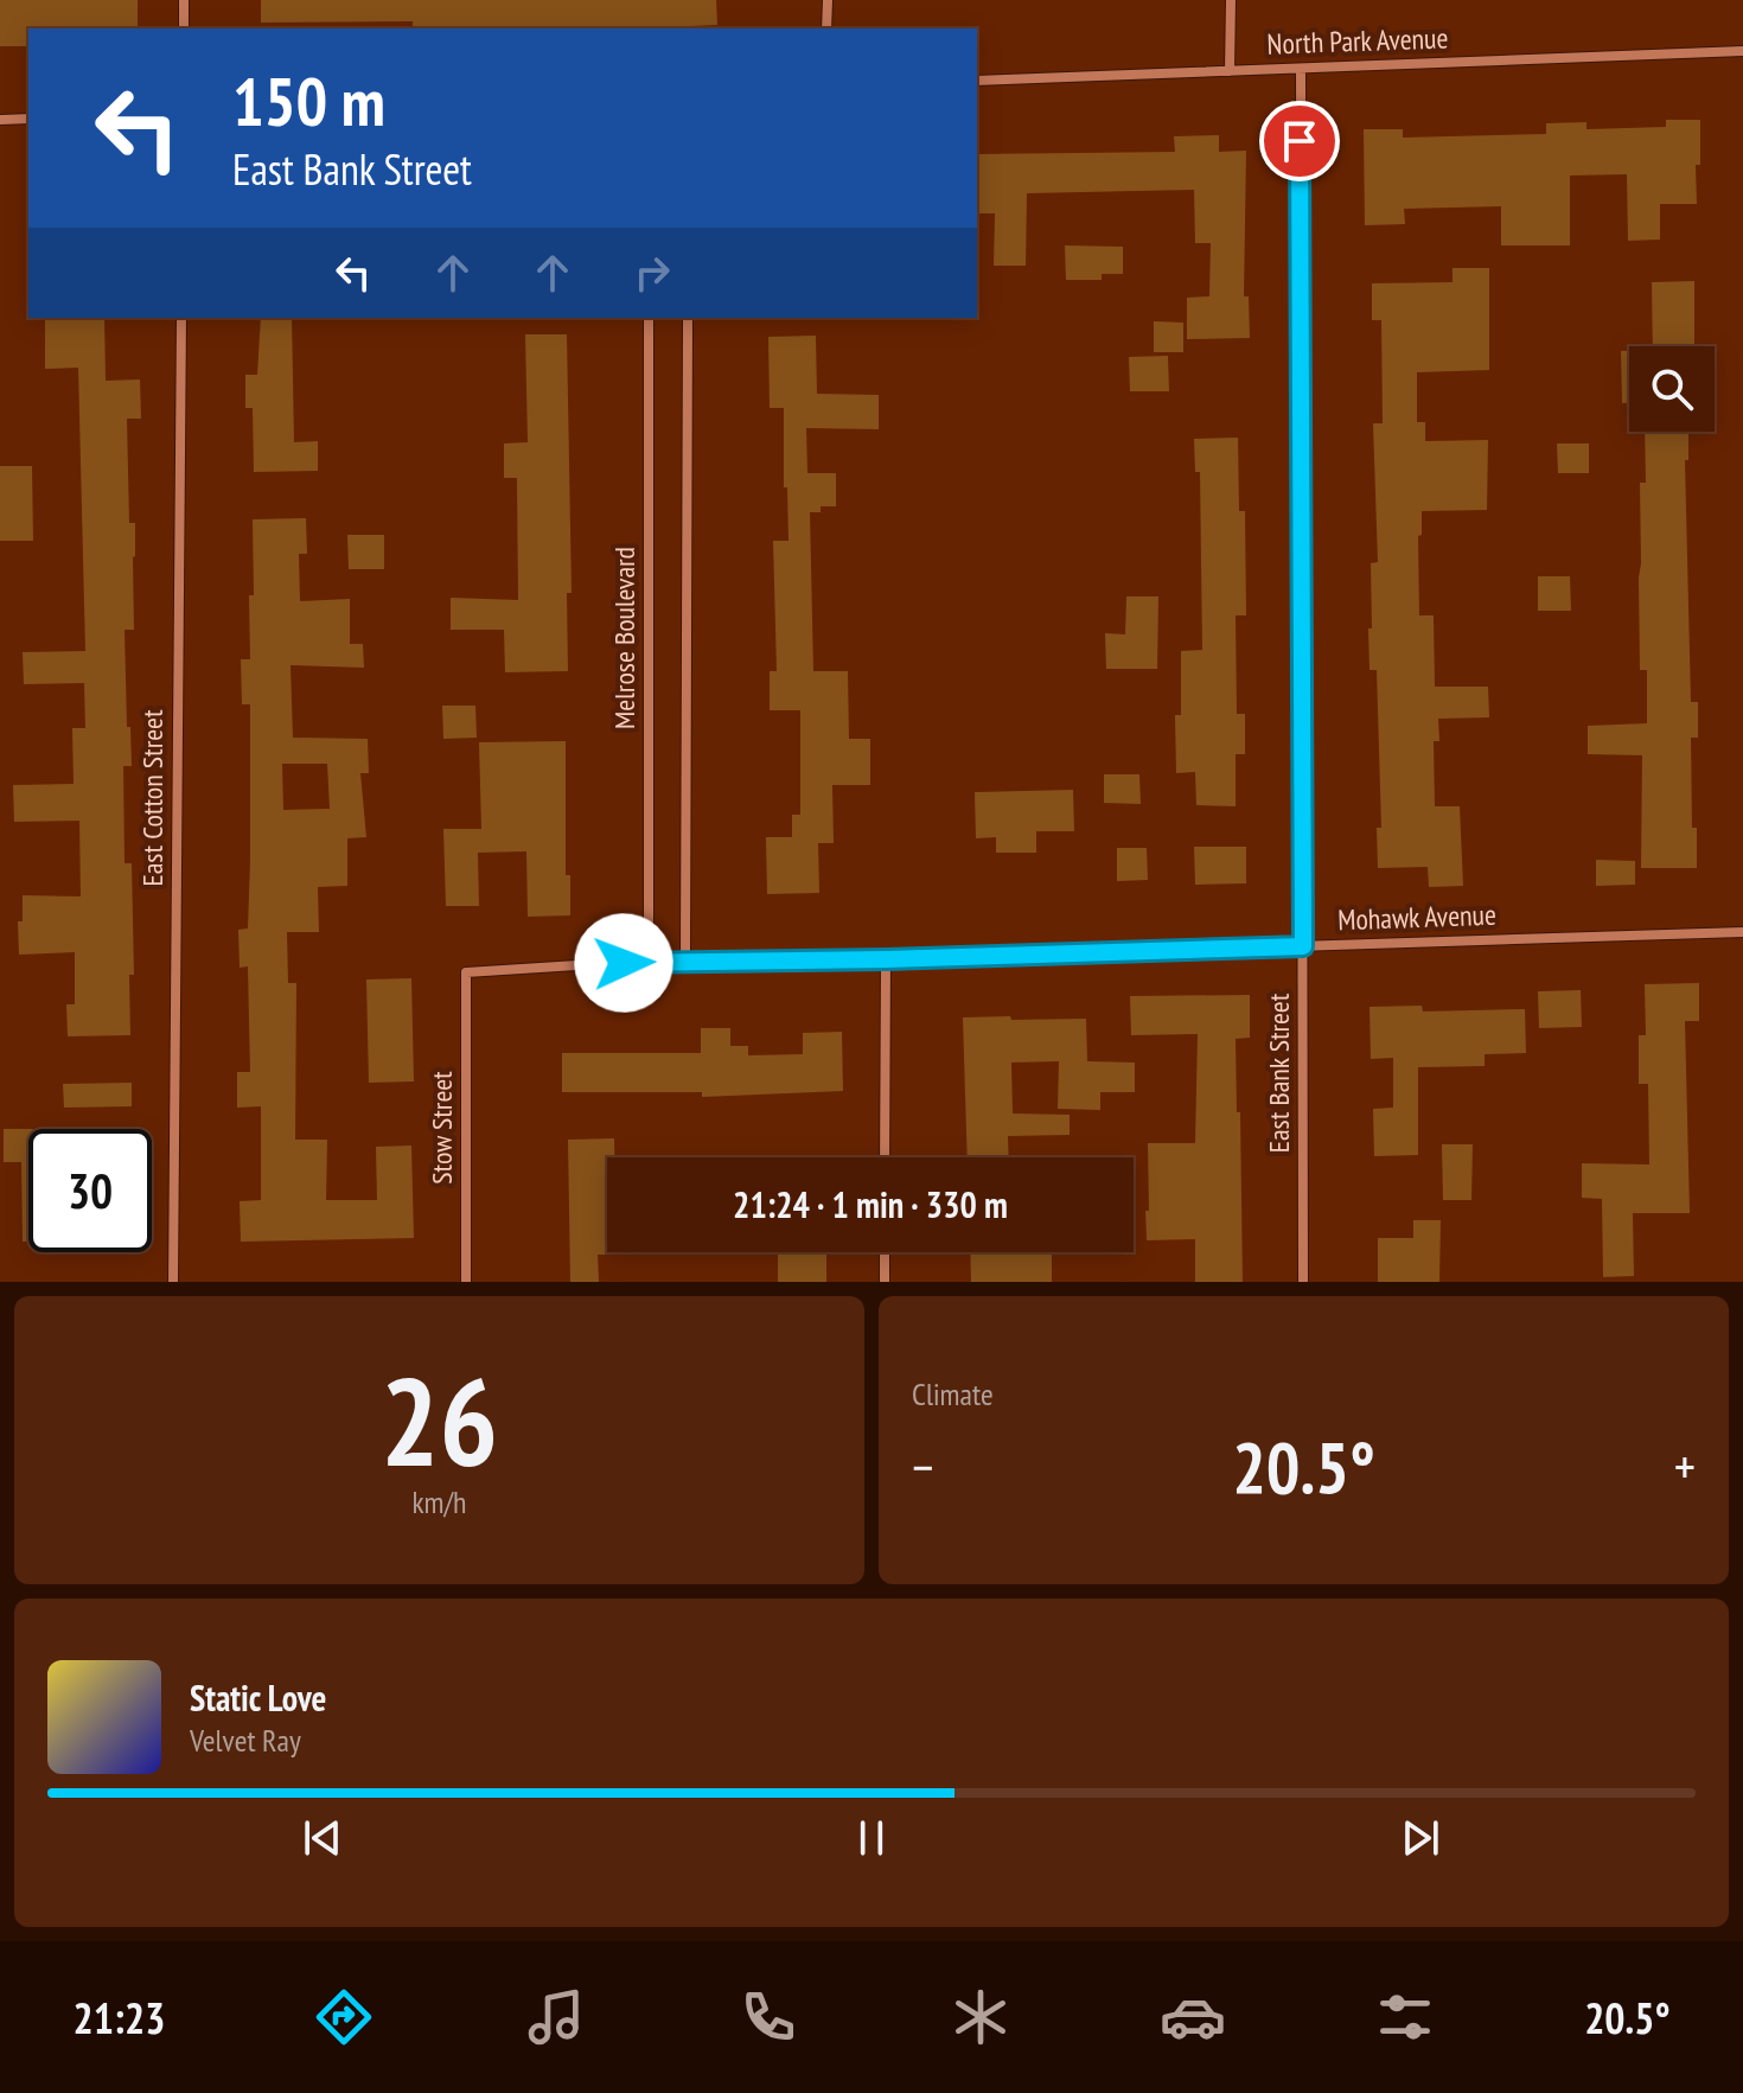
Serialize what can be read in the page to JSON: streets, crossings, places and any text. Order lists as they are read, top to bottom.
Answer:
{
  "streets": {
    "street": [
      "North Park Avenue",
      "Melrose Boulevard",
      "East Cotton Street",
      "Mohawk Avenue",
      "East Bank Street",
      "Stow Street"
    ]
  },
  "crossings": [
    ["North Park Avenue", "East Bank Street"],
    ["Melrose Boulevard", "Mohawk Avenue"],
    ["Mohawk Avenue", "East Bank Street"],
    ["Mohawk Avenue", "Stow Street"]
  ],
  "page": {
    "turn": ["150 m", "East Bank Street"],
    "limit": "30",
    "trip": "21:24 · 1 min · 330 m",
    "tile": [
      ["26", "km/h"],
      "Climate"
    ],
    "heat": ["−", "20.5°", "+"],
    "song": ["Static Love", "Velvet Ray"],
    "tabs": ["21:23", "20.5°"]
  }
}
